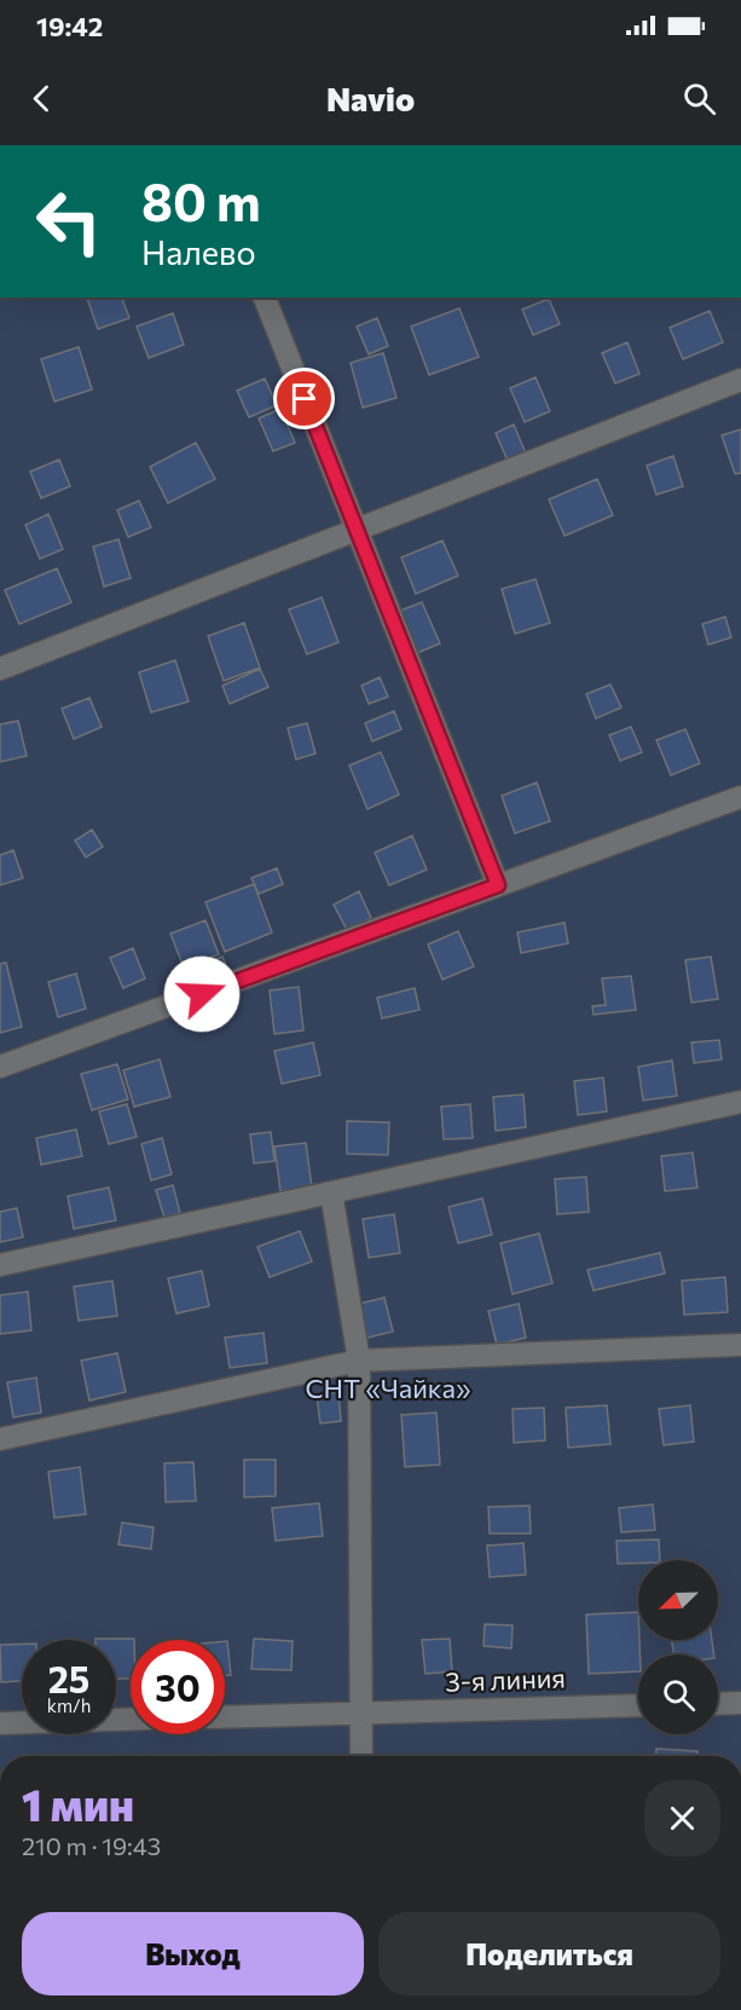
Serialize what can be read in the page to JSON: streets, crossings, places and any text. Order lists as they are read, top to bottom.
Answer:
{
  "streets": {
    "street": ["3-я линия"]
  },
  "parks": ["СНТ «Чайка»"],
  "north": "bottom left",
  "page": {
    "status": "19:42",
    "header": "Navio",
    "turn": ["80 m", "Налево"],
    "speed": "25 km/h",
    "limit": "30",
    "heading": ["1 мин", "210 m · 19:43"],
    "buttons": ["Выход", "Поделиться"]
  }
}
